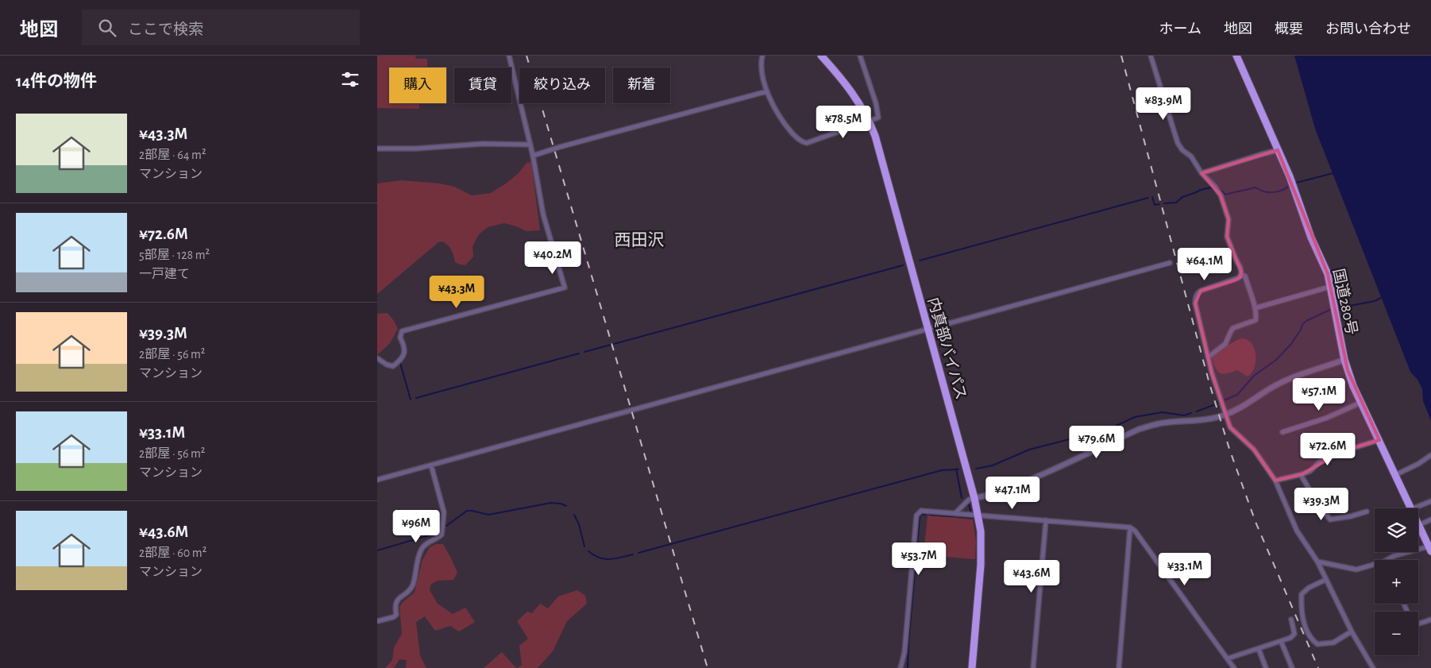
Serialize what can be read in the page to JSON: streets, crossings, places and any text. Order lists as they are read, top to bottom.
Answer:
{
  "streets": {
    "highway": ["国道280号", "内真部バイパス"]
  },
  "districts": ["西田沢"],
  "page": {
    "header": "地図",
    "search": "ここで検索",
    "nav": [
      "ホーム",
      "地図",
      "概要",
      "お問い合わせ"
    ],
    "heading": "14件の物件",
    "chip": [
      "購入",
      "賃貸",
      "絞り込み",
      "新着"
    ],
    "price": [
      "¥83.9M",
      "¥78.5M",
      "¥40.2M",
      "¥64.1M",
      "¥43.3M",
      "¥57.1M",
      "¥79.6M",
      "¥72.6M",
      "¥47.1M",
      "¥39.3M",
      "¥96M",
      "¥53.7M",
      "¥33.1M",
      "¥43.6M"
    ],
    "list": [
      {
        "name": "¥43.3M",
        "note": "2部屋 · 64 m² · マンション"
      },
      {
        "name": "¥72.6M",
        "note": "5部屋 · 128 m² · 一戸建て"
      },
      {
        "name": "¥39.3M",
        "note": "2部屋 · 56 m² · マンション"
      },
      {
        "name": "¥33.1M",
        "note": "2部屋 · 56 m² · マンション"
      },
      {
        "name": "¥43.6M",
        "note": "2部屋 · 60 m² · マンション"
      }
    ],
    "map_buttons": ["+", "−"]
  }
}
